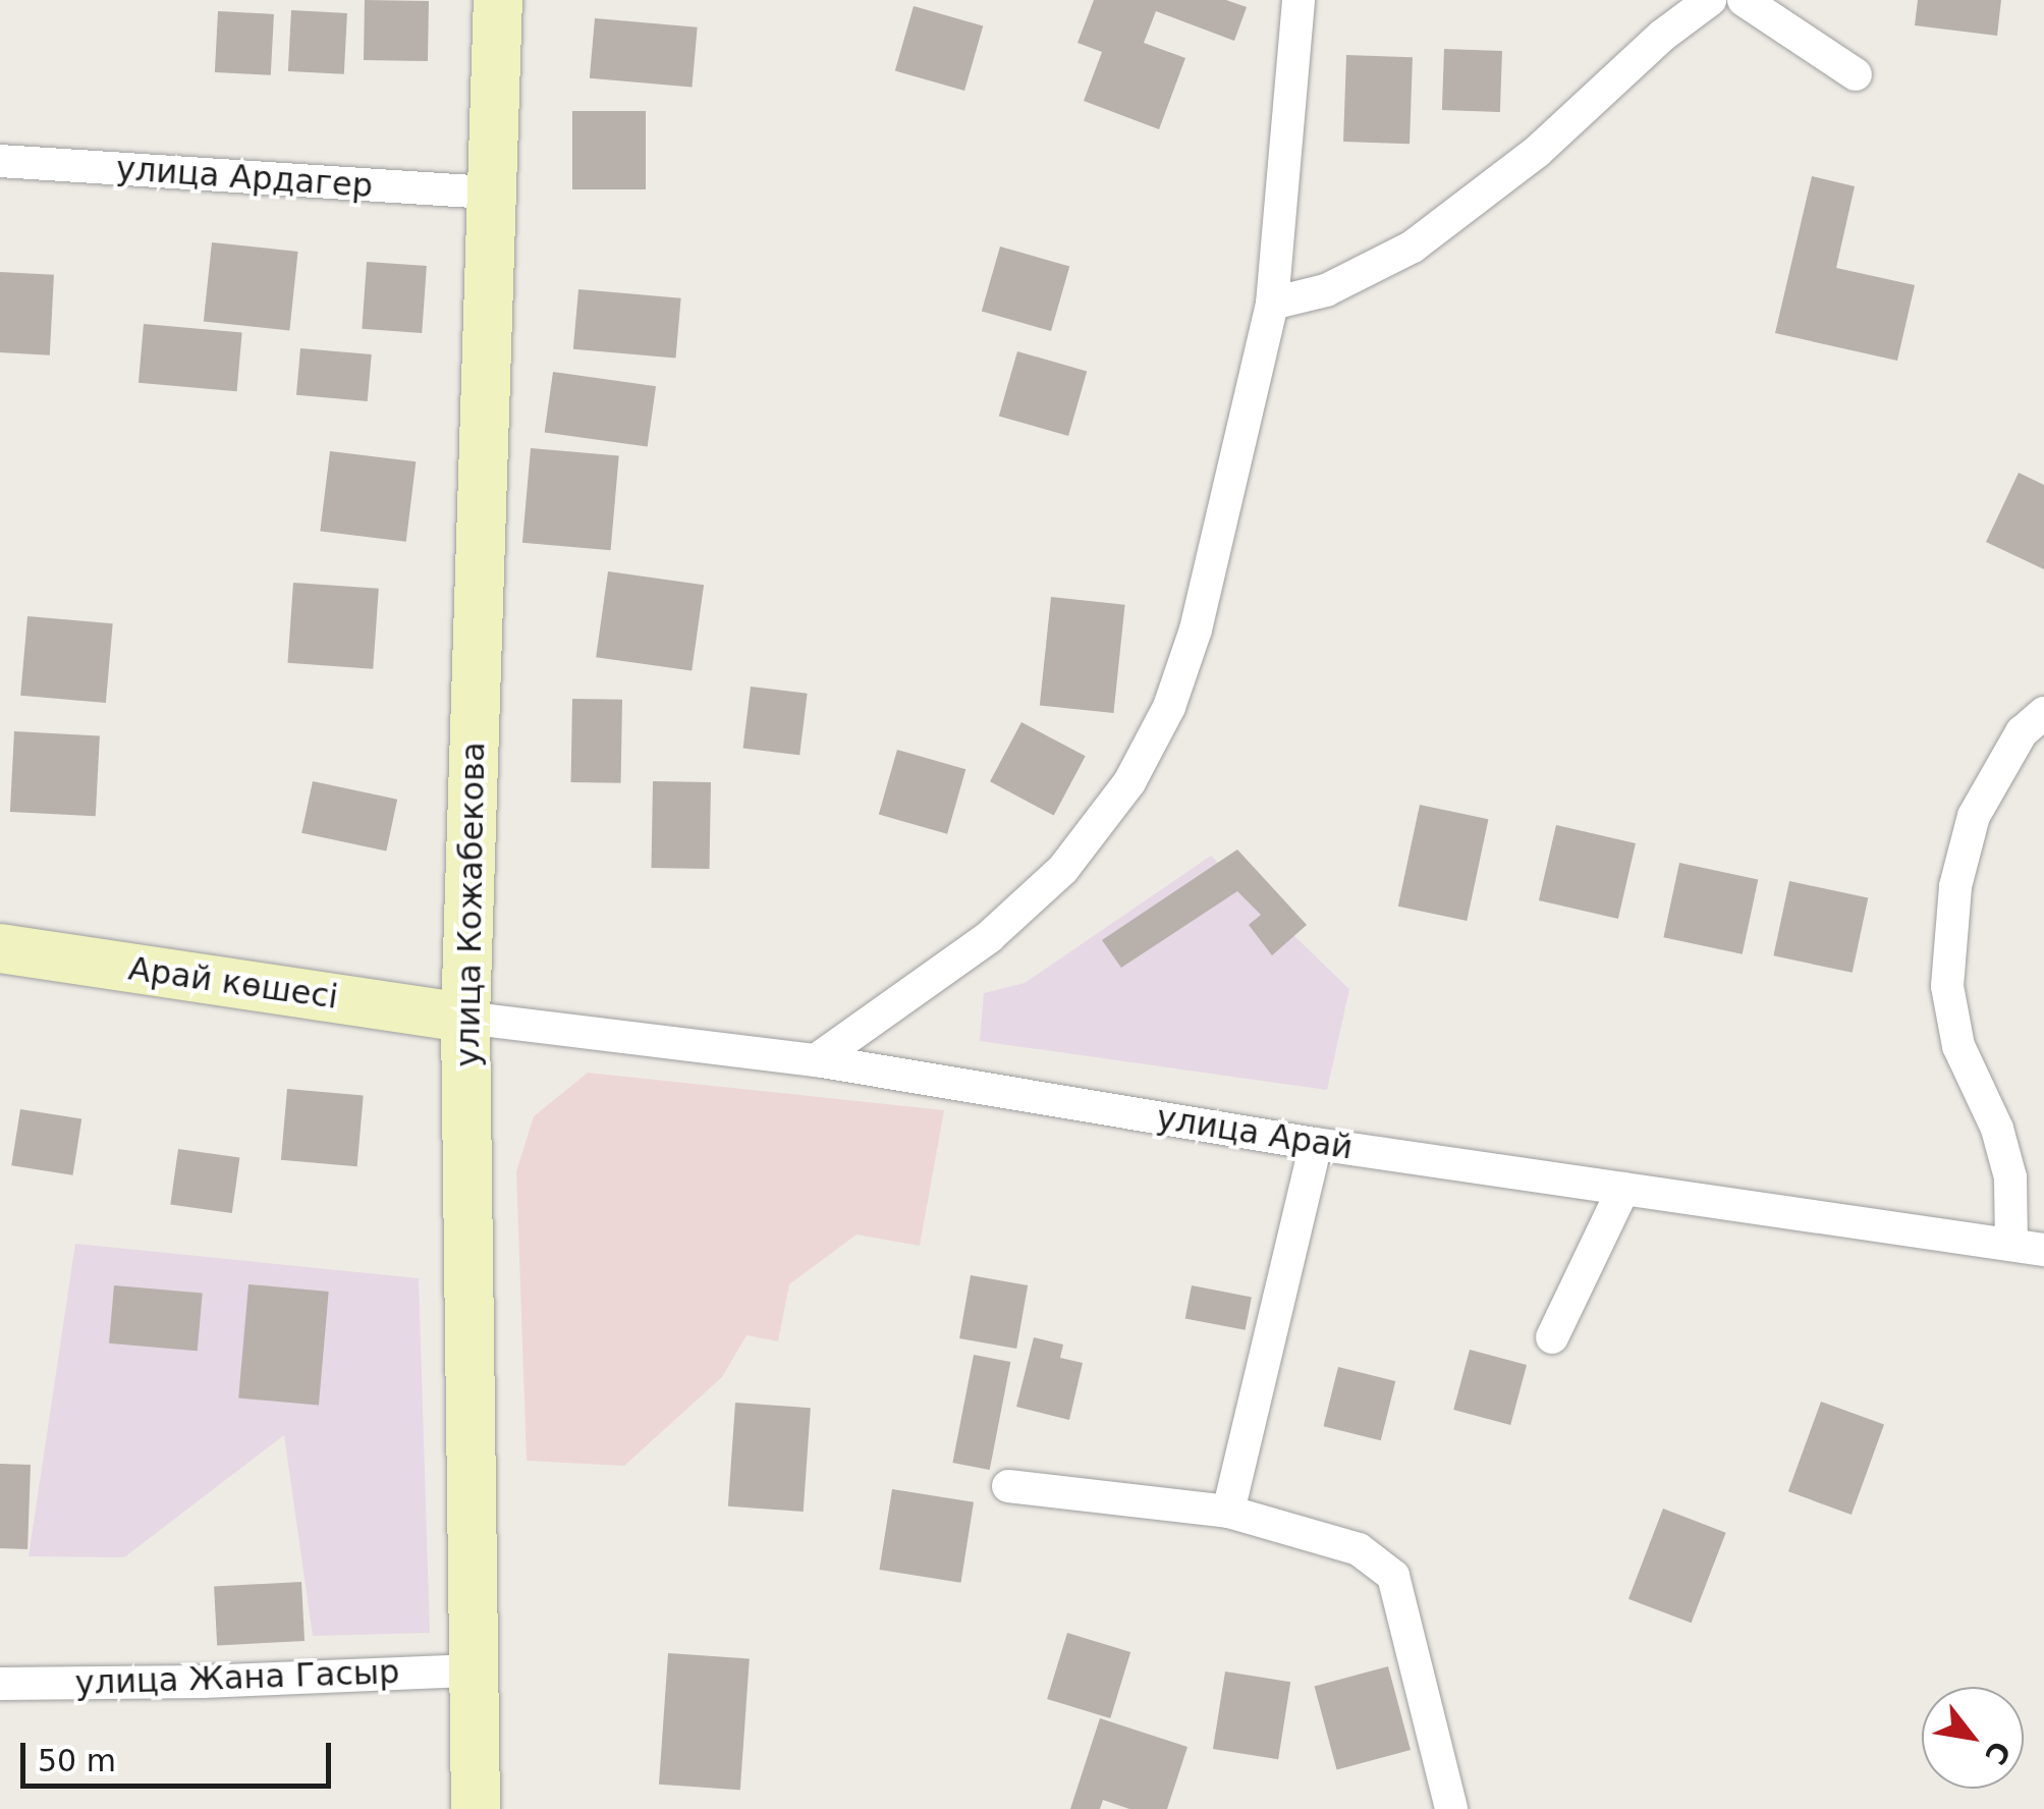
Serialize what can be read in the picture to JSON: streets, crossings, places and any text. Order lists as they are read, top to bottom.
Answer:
{
  "streets": {
    "main road": ["улица Кожабекова", "Арай көшесі"],
    "street": ["улица Ардагер", "улица Арай", "улица Жана Гасыр"]
  },
  "crossings": [
    ["улица Ардагер", "улица Кожабекова"],
    ["улица Кожабекова", "Арай көшесі"],
    ["улица Кожабекова", "улица Арай"],
    ["улица Кожабекова", "улица Жана Гасыр"],
    ["Арай көшесі", "улица Арай"]
  ],
  "scale_bar": "50 m",
  "north": "bottom right"
}
